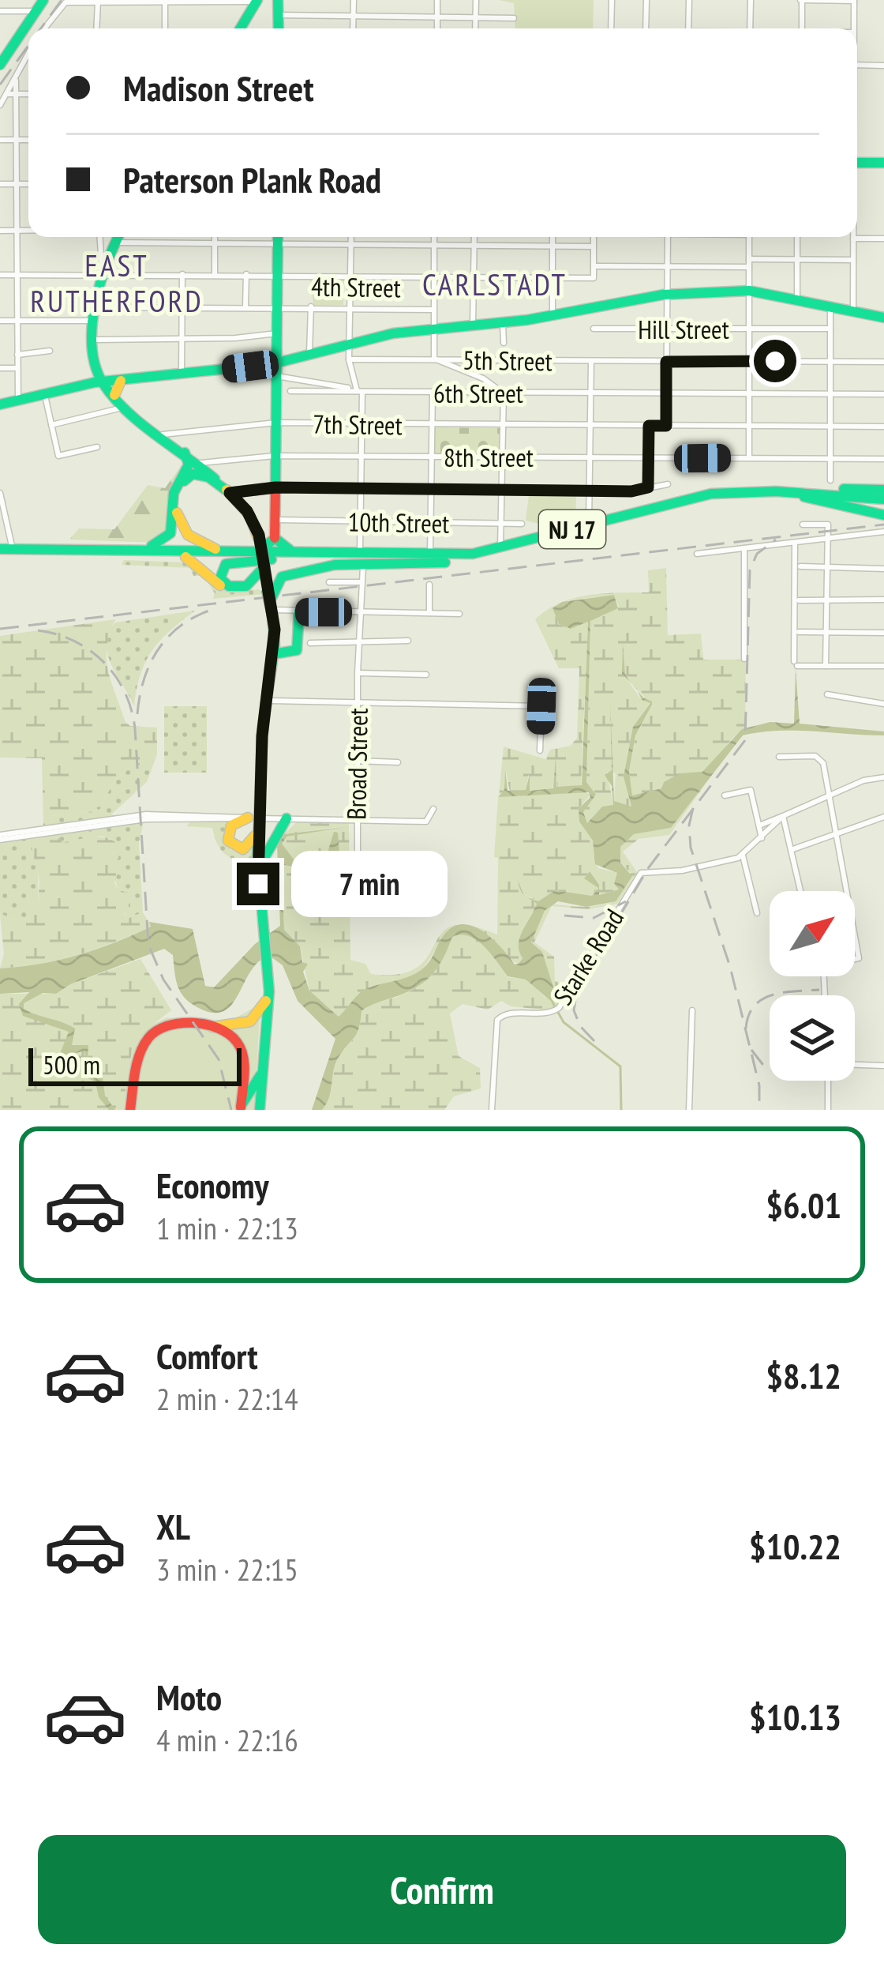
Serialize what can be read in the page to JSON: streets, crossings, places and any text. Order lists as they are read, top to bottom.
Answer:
{
  "streets": {
    "main road": ["NJ 17"],
    "street": [
      "4th Street",
      "Hill Street",
      "5th Street",
      "6th Street",
      "7th Street",
      "8th Street",
      "10th Street",
      "Broad Street",
      "Starke Road"
    ]
  },
  "districts": ["EAST RUTHERFORD", "CARLSTADT"],
  "scale_bar": "500 m",
  "north": "top right",
  "page": {
    "banner": ["Madison Street", "Paterson Plank Road"],
    "bubble": "7 min",
    "scale": "500 m",
    "list": [
      {
        "name": "Economy",
        "note": "1 min · 22:13",
        "value": "$6.01"
      },
      {
        "name": "Comfort",
        "note": "2 min · 22:14",
        "value": "$8.12"
      },
      {
        "name": "XL",
        "note": "3 min · 22:15",
        "value": "$10.22"
      },
      {
        "name": "Moto",
        "note": "4 min · 22:16",
        "value": "$10.13"
      }
    ],
    "buttons": "Confirm"
  }
}
